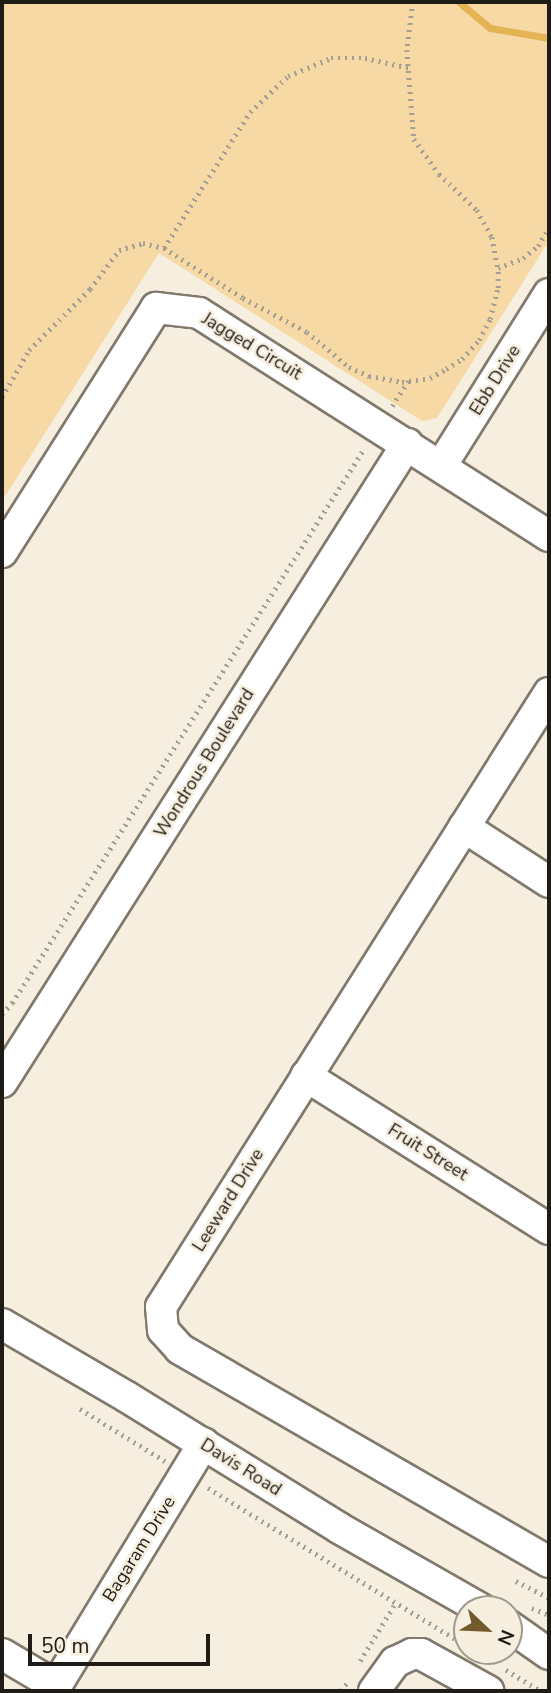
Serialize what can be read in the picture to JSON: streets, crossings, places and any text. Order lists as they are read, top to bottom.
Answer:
{
  "streets": {
    "street": [
      "Jagged Circuit",
      "Ebb Drive",
      "Wondrous Boulevard",
      "Fruit Street",
      "Leeward Drive",
      "Davis Road",
      "Bagaram Drive"
    ]
  },
  "crossings": [
    ["Jagged Circuit", "Ebb Drive"],
    ["Jagged Circuit", "Wondrous Boulevard"],
    ["Fruit Street", "Leeward Drive"],
    ["Davis Road", "Bagaram Drive"]
  ],
  "scale_bar": "50 m",
  "north": "bottom right"
}
